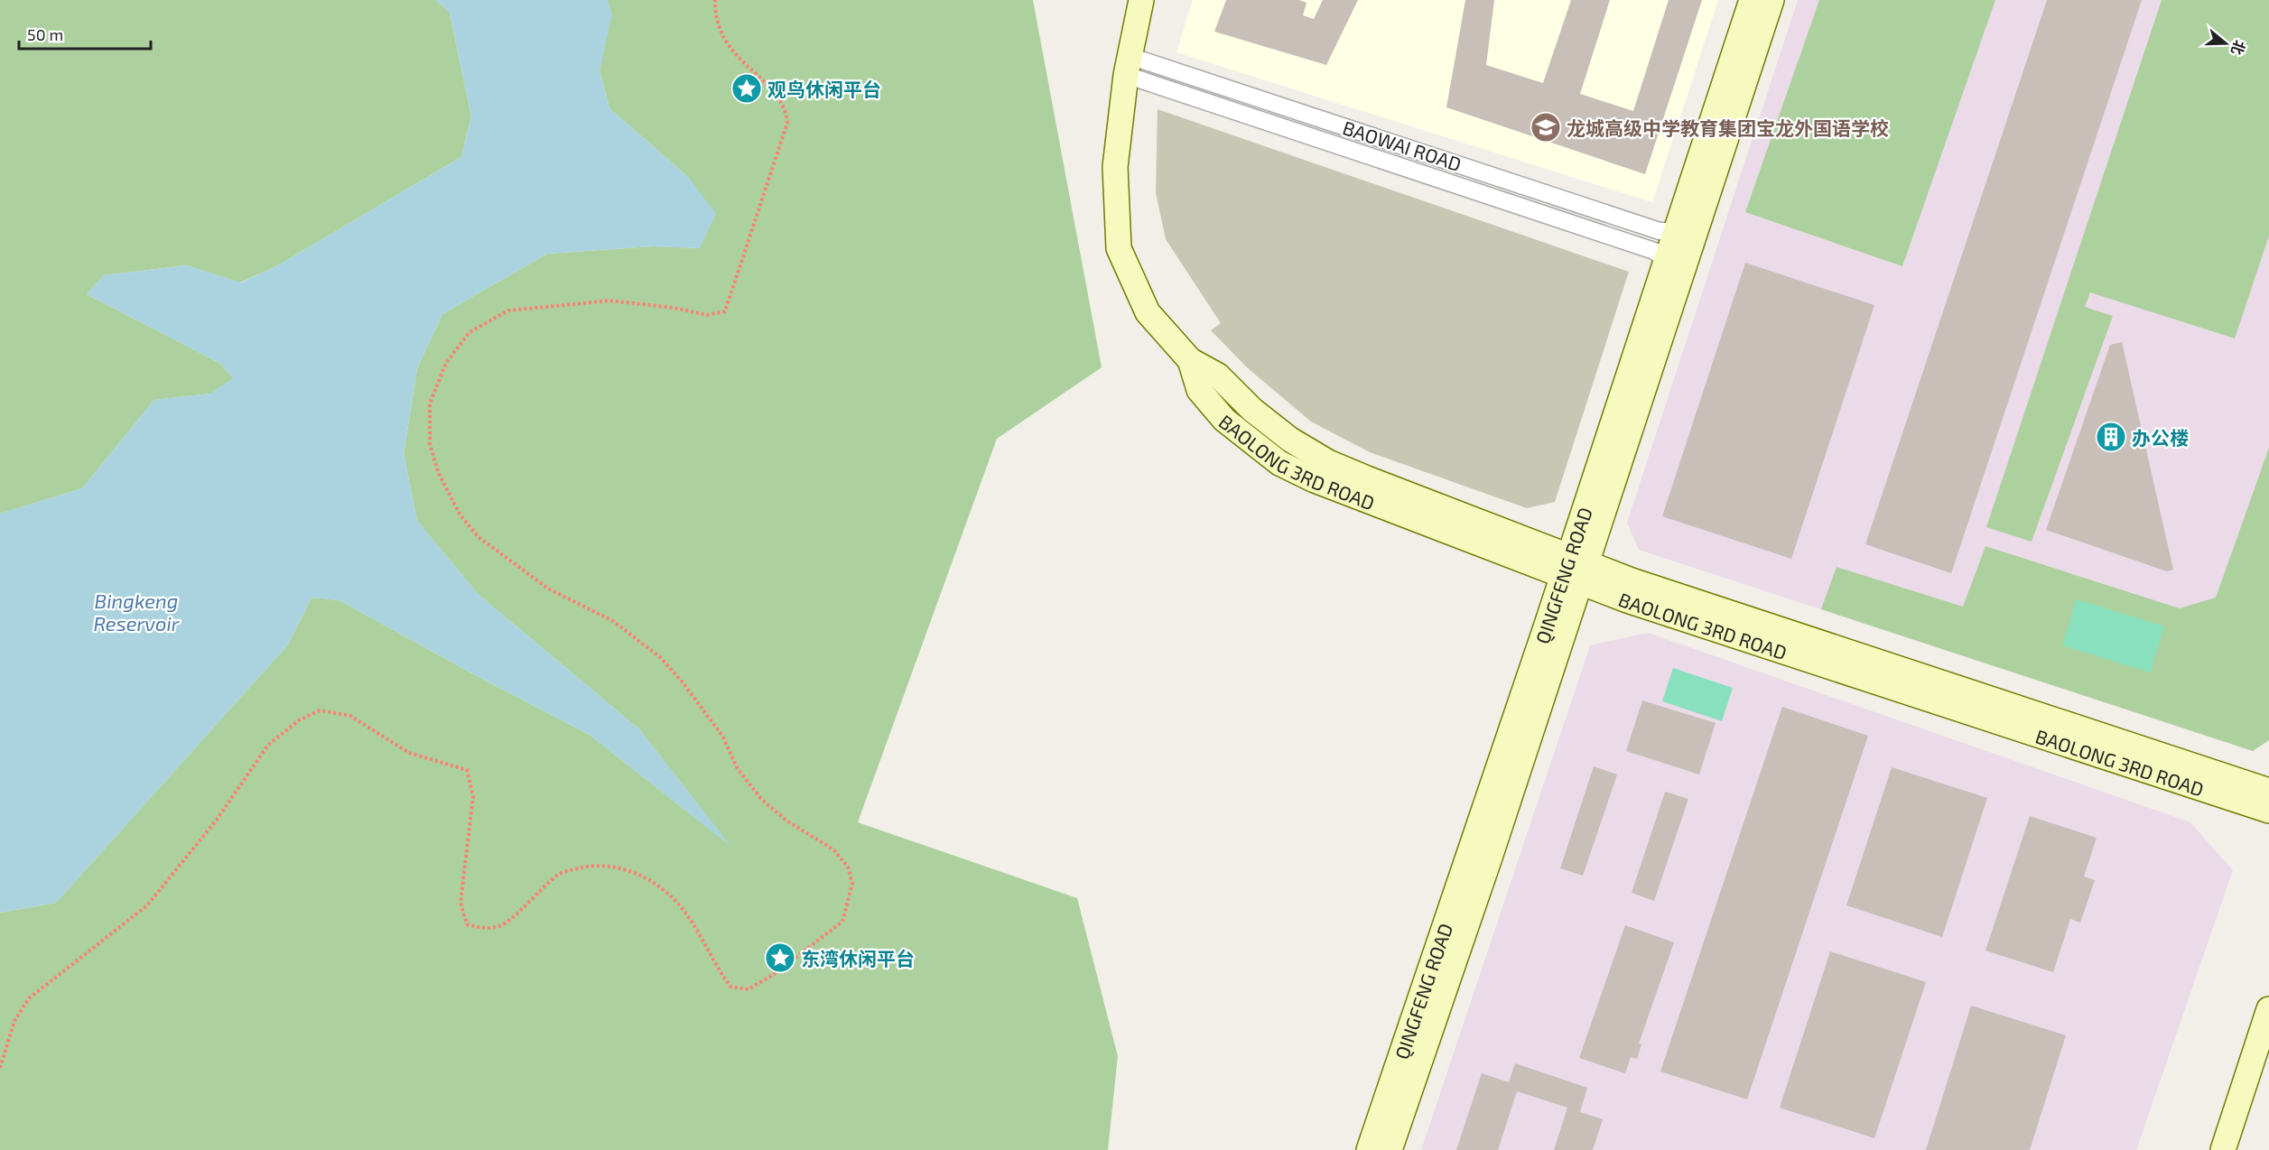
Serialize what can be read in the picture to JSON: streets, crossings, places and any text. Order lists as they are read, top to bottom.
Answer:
{
  "streets": {
    "street": ["BAOWAI ROAD", "BAOLONG 3RD ROAD", "QINGFENG ROAD"]
  },
  "crossings": [
    ["BAOWAI ROAD", "BAOLONG 3RD ROAD"],
    ["BAOWAI ROAD", "QINGFENG ROAD"],
    ["BAOLONG 3RD ROAD", "QINGFENG ROAD"]
  ],
  "water": ["Bingkeng Reservoir"],
  "places": {
    "place": ["观鸟休闲平台", "东湾休闲平台"],
    "school or university": ["龙城高级中学教育集团宝龙外国语学校"],
    "building": ["办公楼"]
  },
  "scale_bar": "50 m",
  "north": "right"
}
